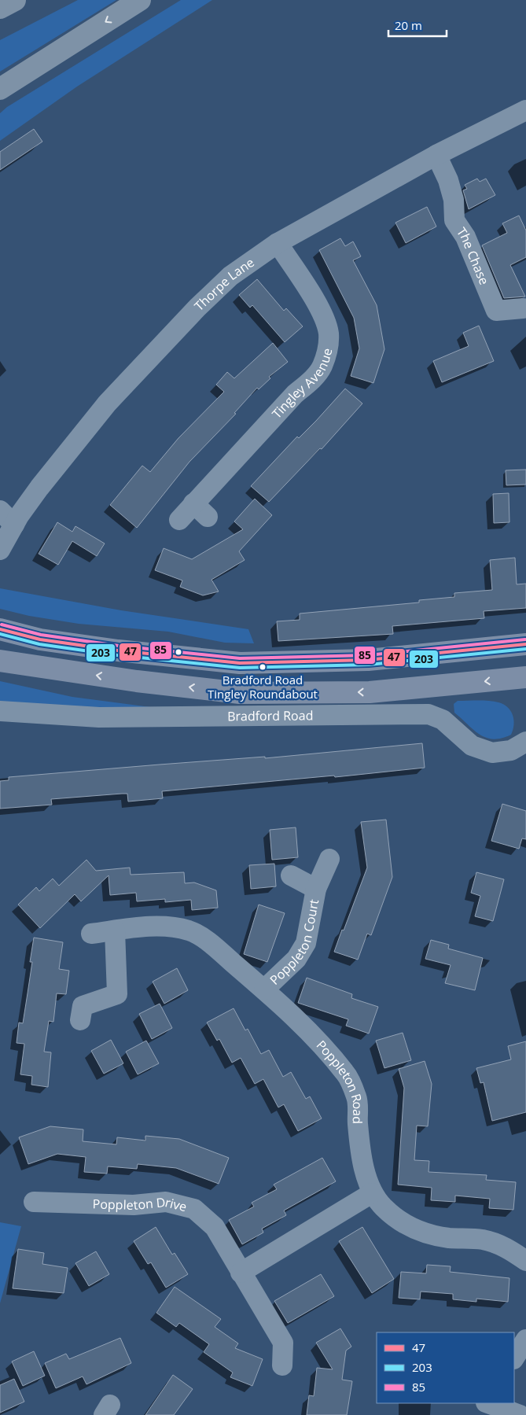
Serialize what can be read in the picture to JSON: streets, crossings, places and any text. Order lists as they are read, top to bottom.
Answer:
{
  "streets": {
    "main road": ["Bradford Road"],
    "street": [
      "The Chase",
      "Thorpe Lane",
      "Tingley Avenue",
      "Poppleton Court",
      "Poppleton Road",
      "Poppleton Drive"
    ]
  },
  "crossings": [
    ["The Chase", "Thorpe Lane"],
    ["Thorpe Lane", "Tingley Avenue"],
    ["Poppleton Court", "Poppleton Road"]
  ],
  "places": ["Bradford Road Tingley Roundabout"],
  "lines": ["transit line 85", "transit line 47", "transit line 203"],
  "legend": ["47", "203", "85"],
  "scale_bar": "20 m"
}
